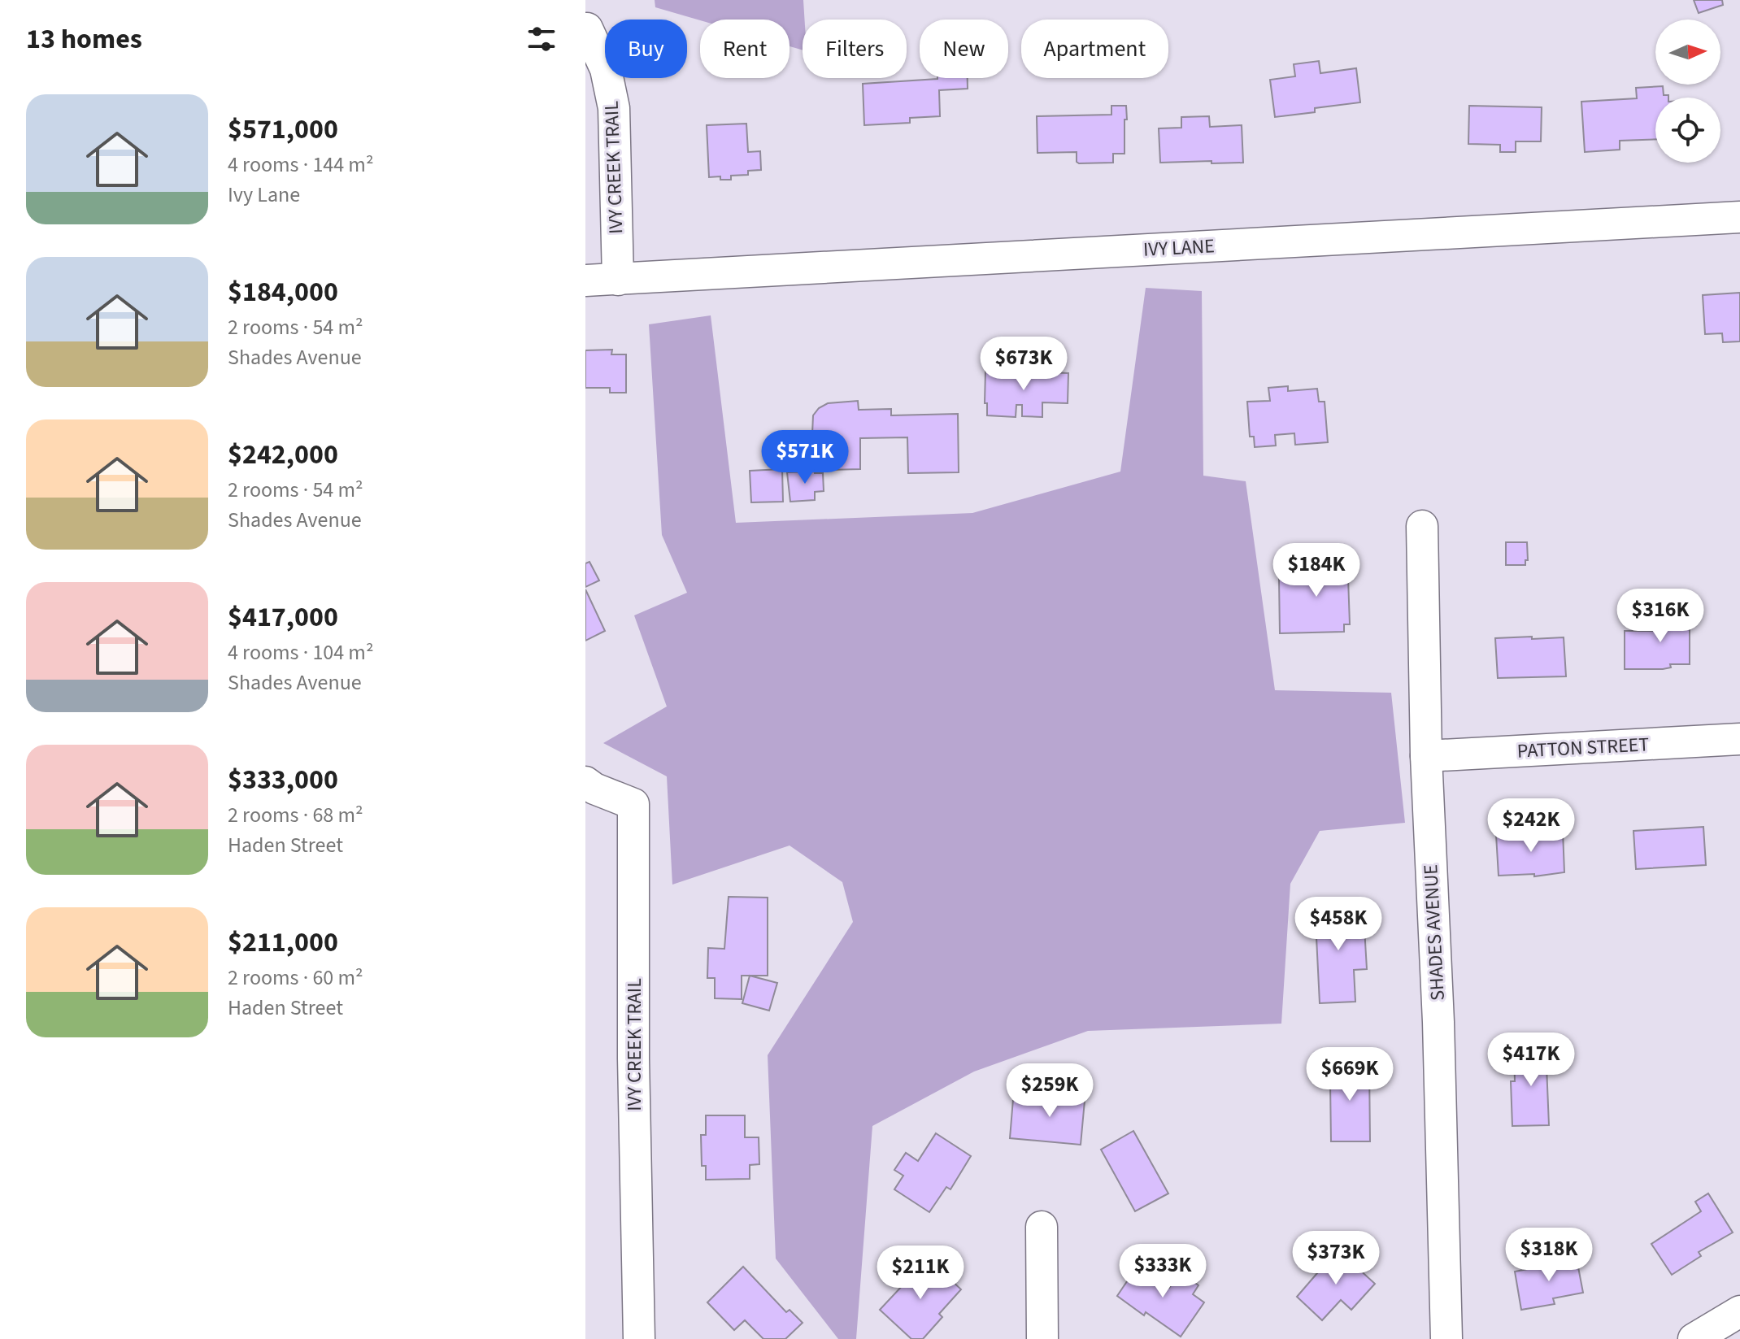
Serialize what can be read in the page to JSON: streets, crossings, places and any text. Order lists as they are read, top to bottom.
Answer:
{
  "streets": {
    "street": [
      "IVY CREEK TRAIL",
      "IVY LANE",
      "PATTON STREET",
      "SHADES AVENUE"
    ]
  },
  "crossings": [
    ["IVY CREEK TRAIL", "IVY LANE"],
    ["PATTON STREET", "SHADES AVENUE"]
  ],
  "north": "right",
  "page": {
    "heading": "13 homes",
    "chip": [
      "Buy",
      "Rent",
      "Filters",
      "New",
      "Apartment"
    ],
    "list": [
      {
        "name": "$571,000",
        "note": "4 rooms · 144 m² · Ivy Lane"
      },
      {
        "name": "$184,000",
        "note": "2 rooms · 54 m² · Shades Avenue"
      },
      {
        "name": "$242,000",
        "note": "2 rooms · 54 m² · Shades Avenue"
      },
      {
        "name": "$417,000",
        "note": "4 rooms · 104 m² · Shades Avenue"
      },
      {
        "name": "$333,000",
        "note": "2 rooms · 68 m² · Haden Street"
      },
      {
        "name": "$211,000",
        "note": "2 rooms · 60 m² · Haden Street"
      }
    ],
    "price": [
      "$673K",
      "$571K",
      "$184K",
      "$316K",
      "$242K",
      "$458K",
      "$417K",
      "$669K",
      "$259K",
      "$318K",
      "$373K",
      "$333K",
      "$211K"
    ]
  }
}
